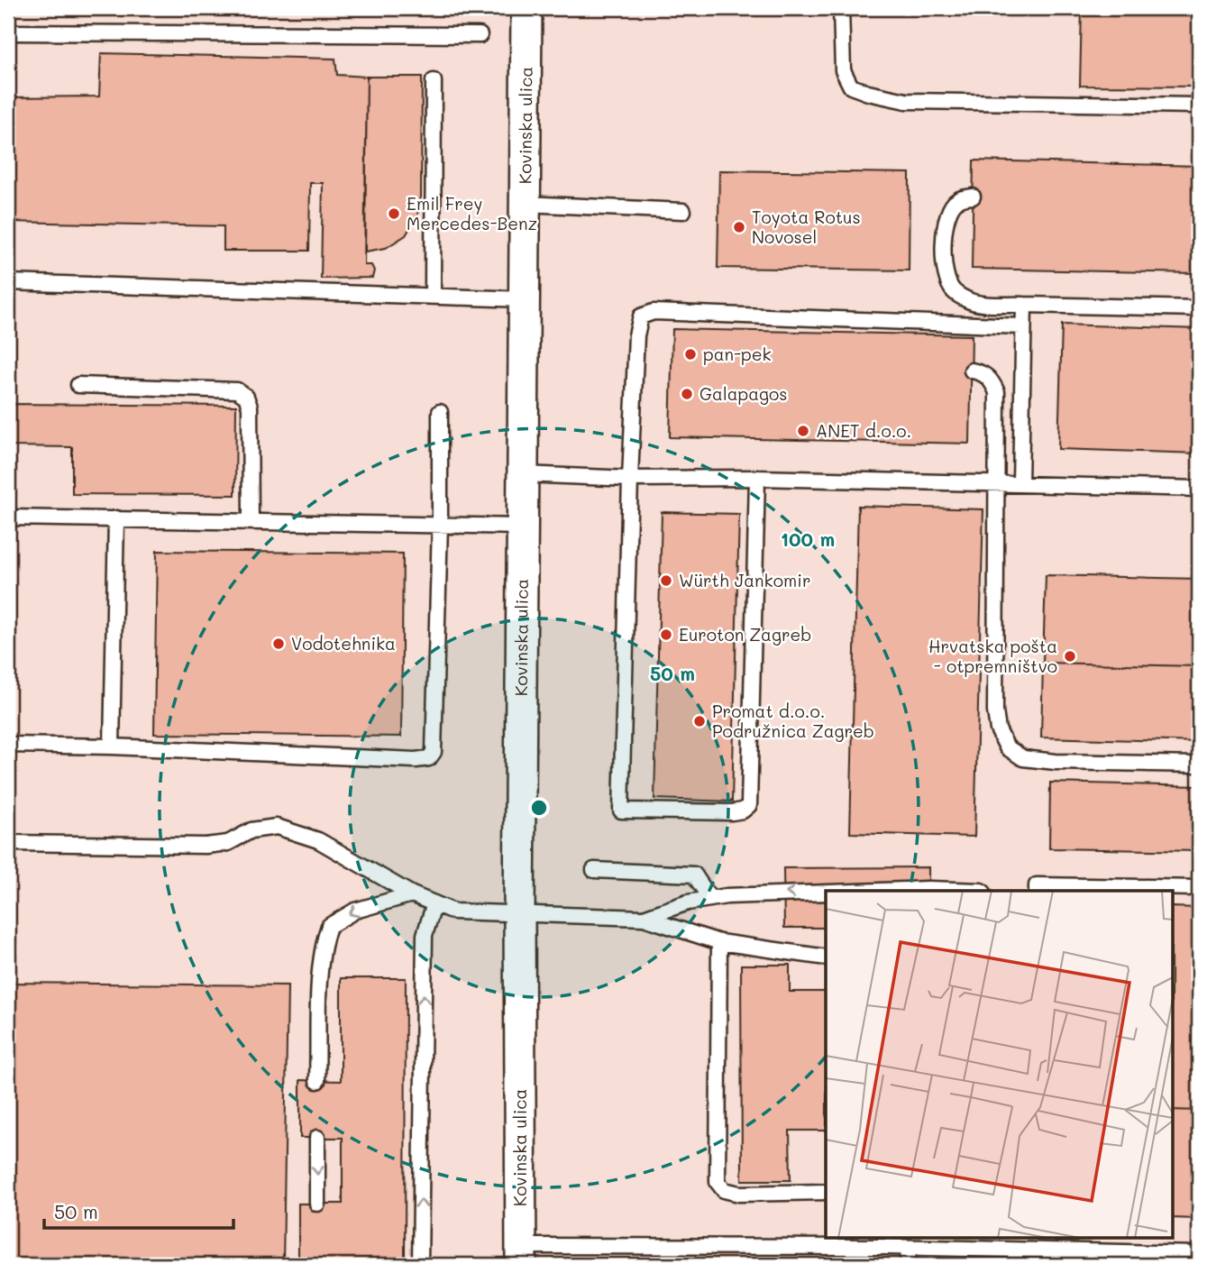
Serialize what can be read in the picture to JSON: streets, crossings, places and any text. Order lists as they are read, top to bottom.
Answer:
{
  "streets": {
    "street": ["Kovinska ulica"]
  },
  "places": [
    "Emil Frey Mercedes-Benz",
    "Toyota Rotus Novosel",
    "pan-pek",
    "Galapagos",
    "ANET d.o.o.",
    "Würth Jankomir",
    "Euroton Zagreb",
    "Vodotehnika",
    "Hrvatska pošta - otpremništvo",
    "Promat d.o.o. Podružnica Zagreb"
  ],
  "scale_bar": "50 m",
  "rings": ["100 m", "50 m"]
}
